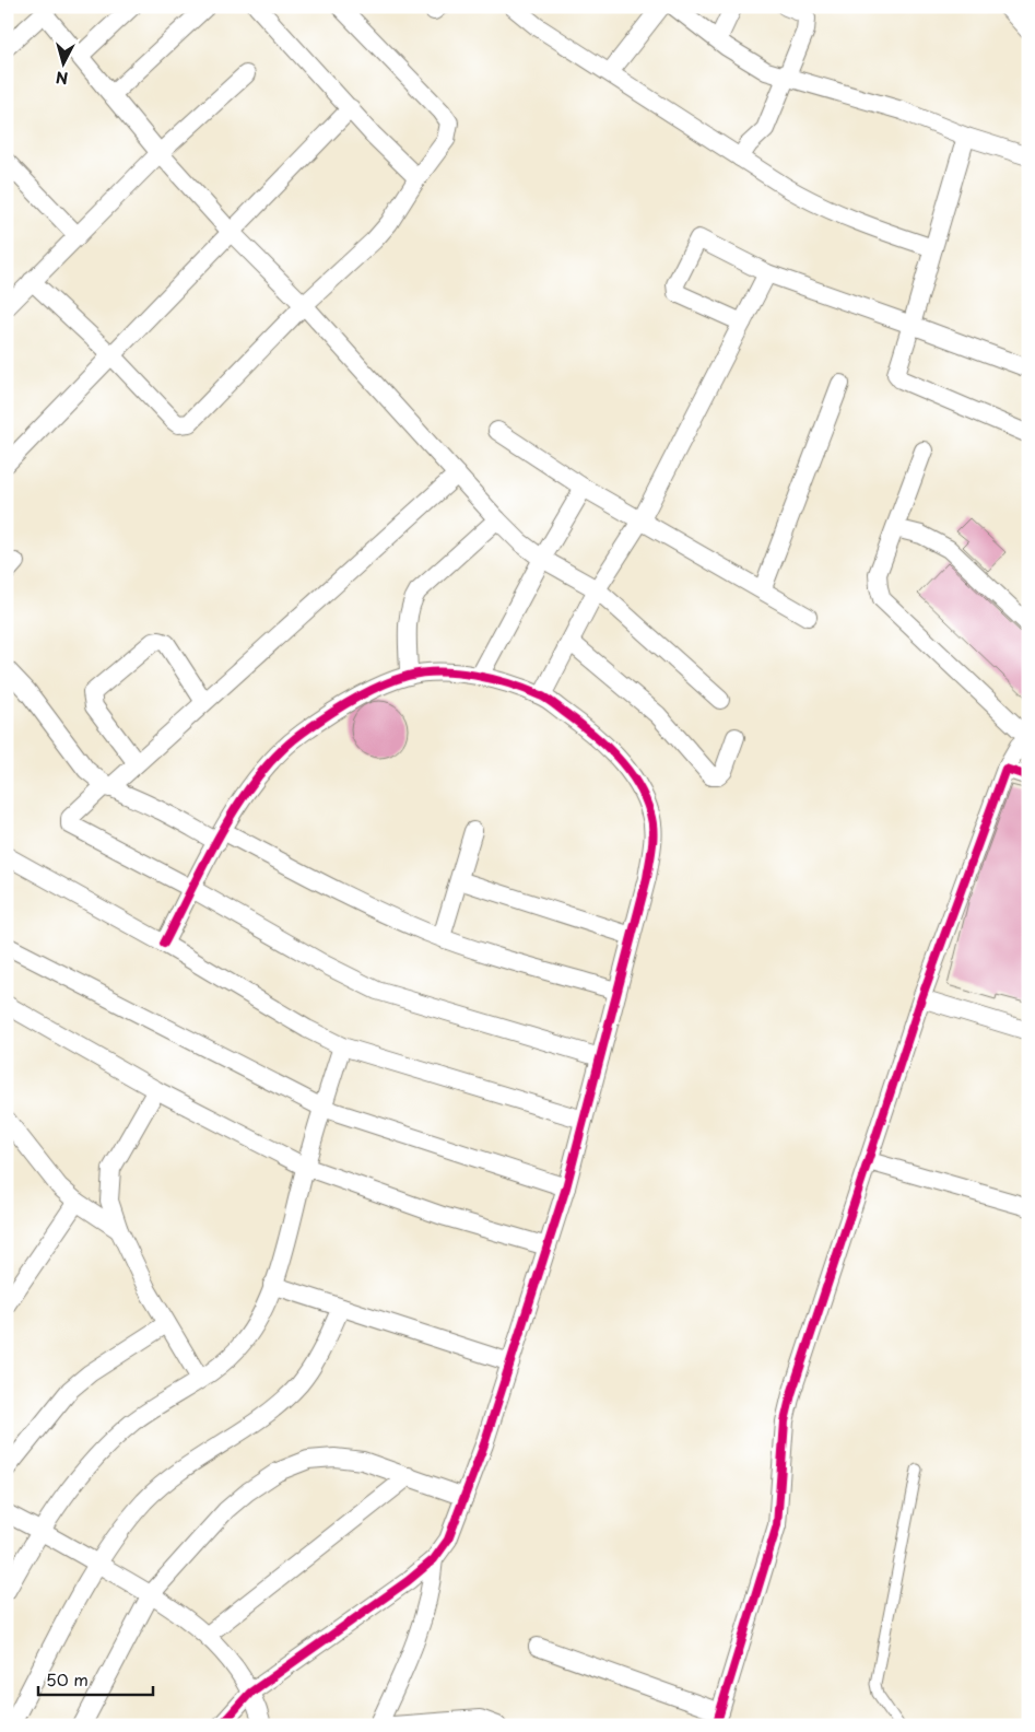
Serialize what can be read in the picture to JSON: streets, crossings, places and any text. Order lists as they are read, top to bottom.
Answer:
{
  "scale_bar": "50 m",
  "north": "bottom"
}
